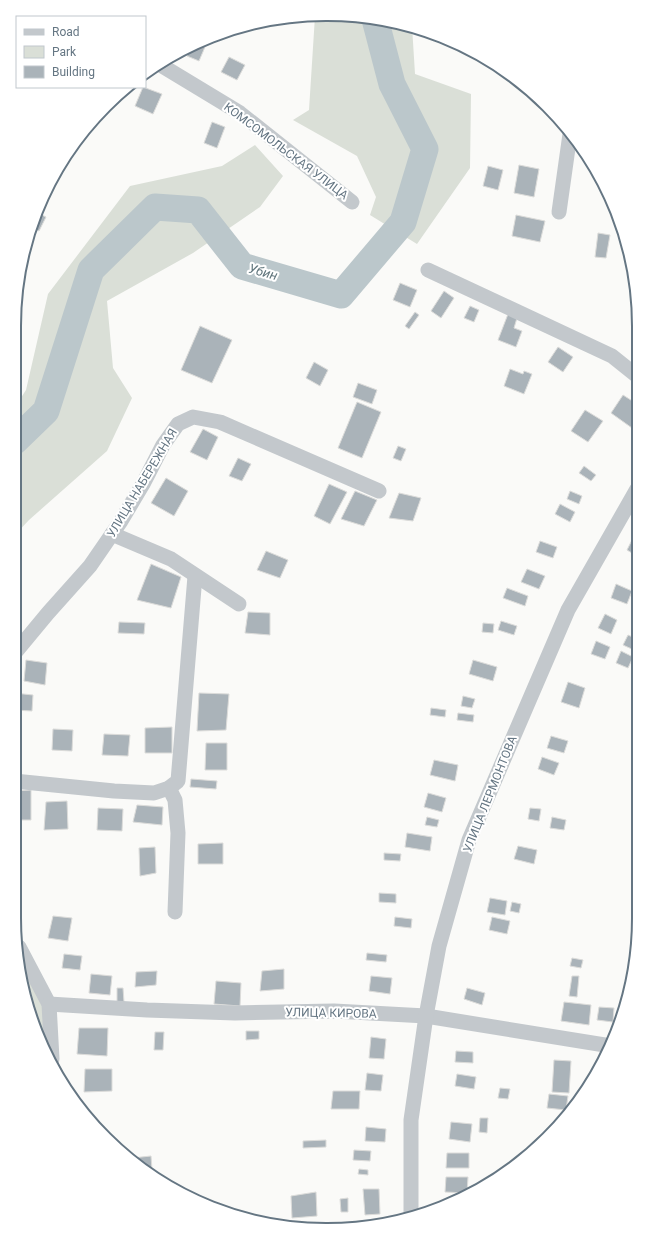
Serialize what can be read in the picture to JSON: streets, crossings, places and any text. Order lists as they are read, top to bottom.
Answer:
{
  "streets": {
    "street": [
      "КОМСОМОЛЬСКАЯ УЛИЦА",
      "УЛИЦА НАБЕРЕЖНАЯ",
      "УЛИЦА ЛЕРМОНТОВА",
      "УЛИЦА КИРОВА"
    ]
  },
  "crossings": [
    ["УЛИЦА ЛЕРМОНТОВА", "УЛИЦА КИРОВА"]
  ],
  "water": ["Убин"],
  "legend": ["Road", "Park", "Building"]
}
